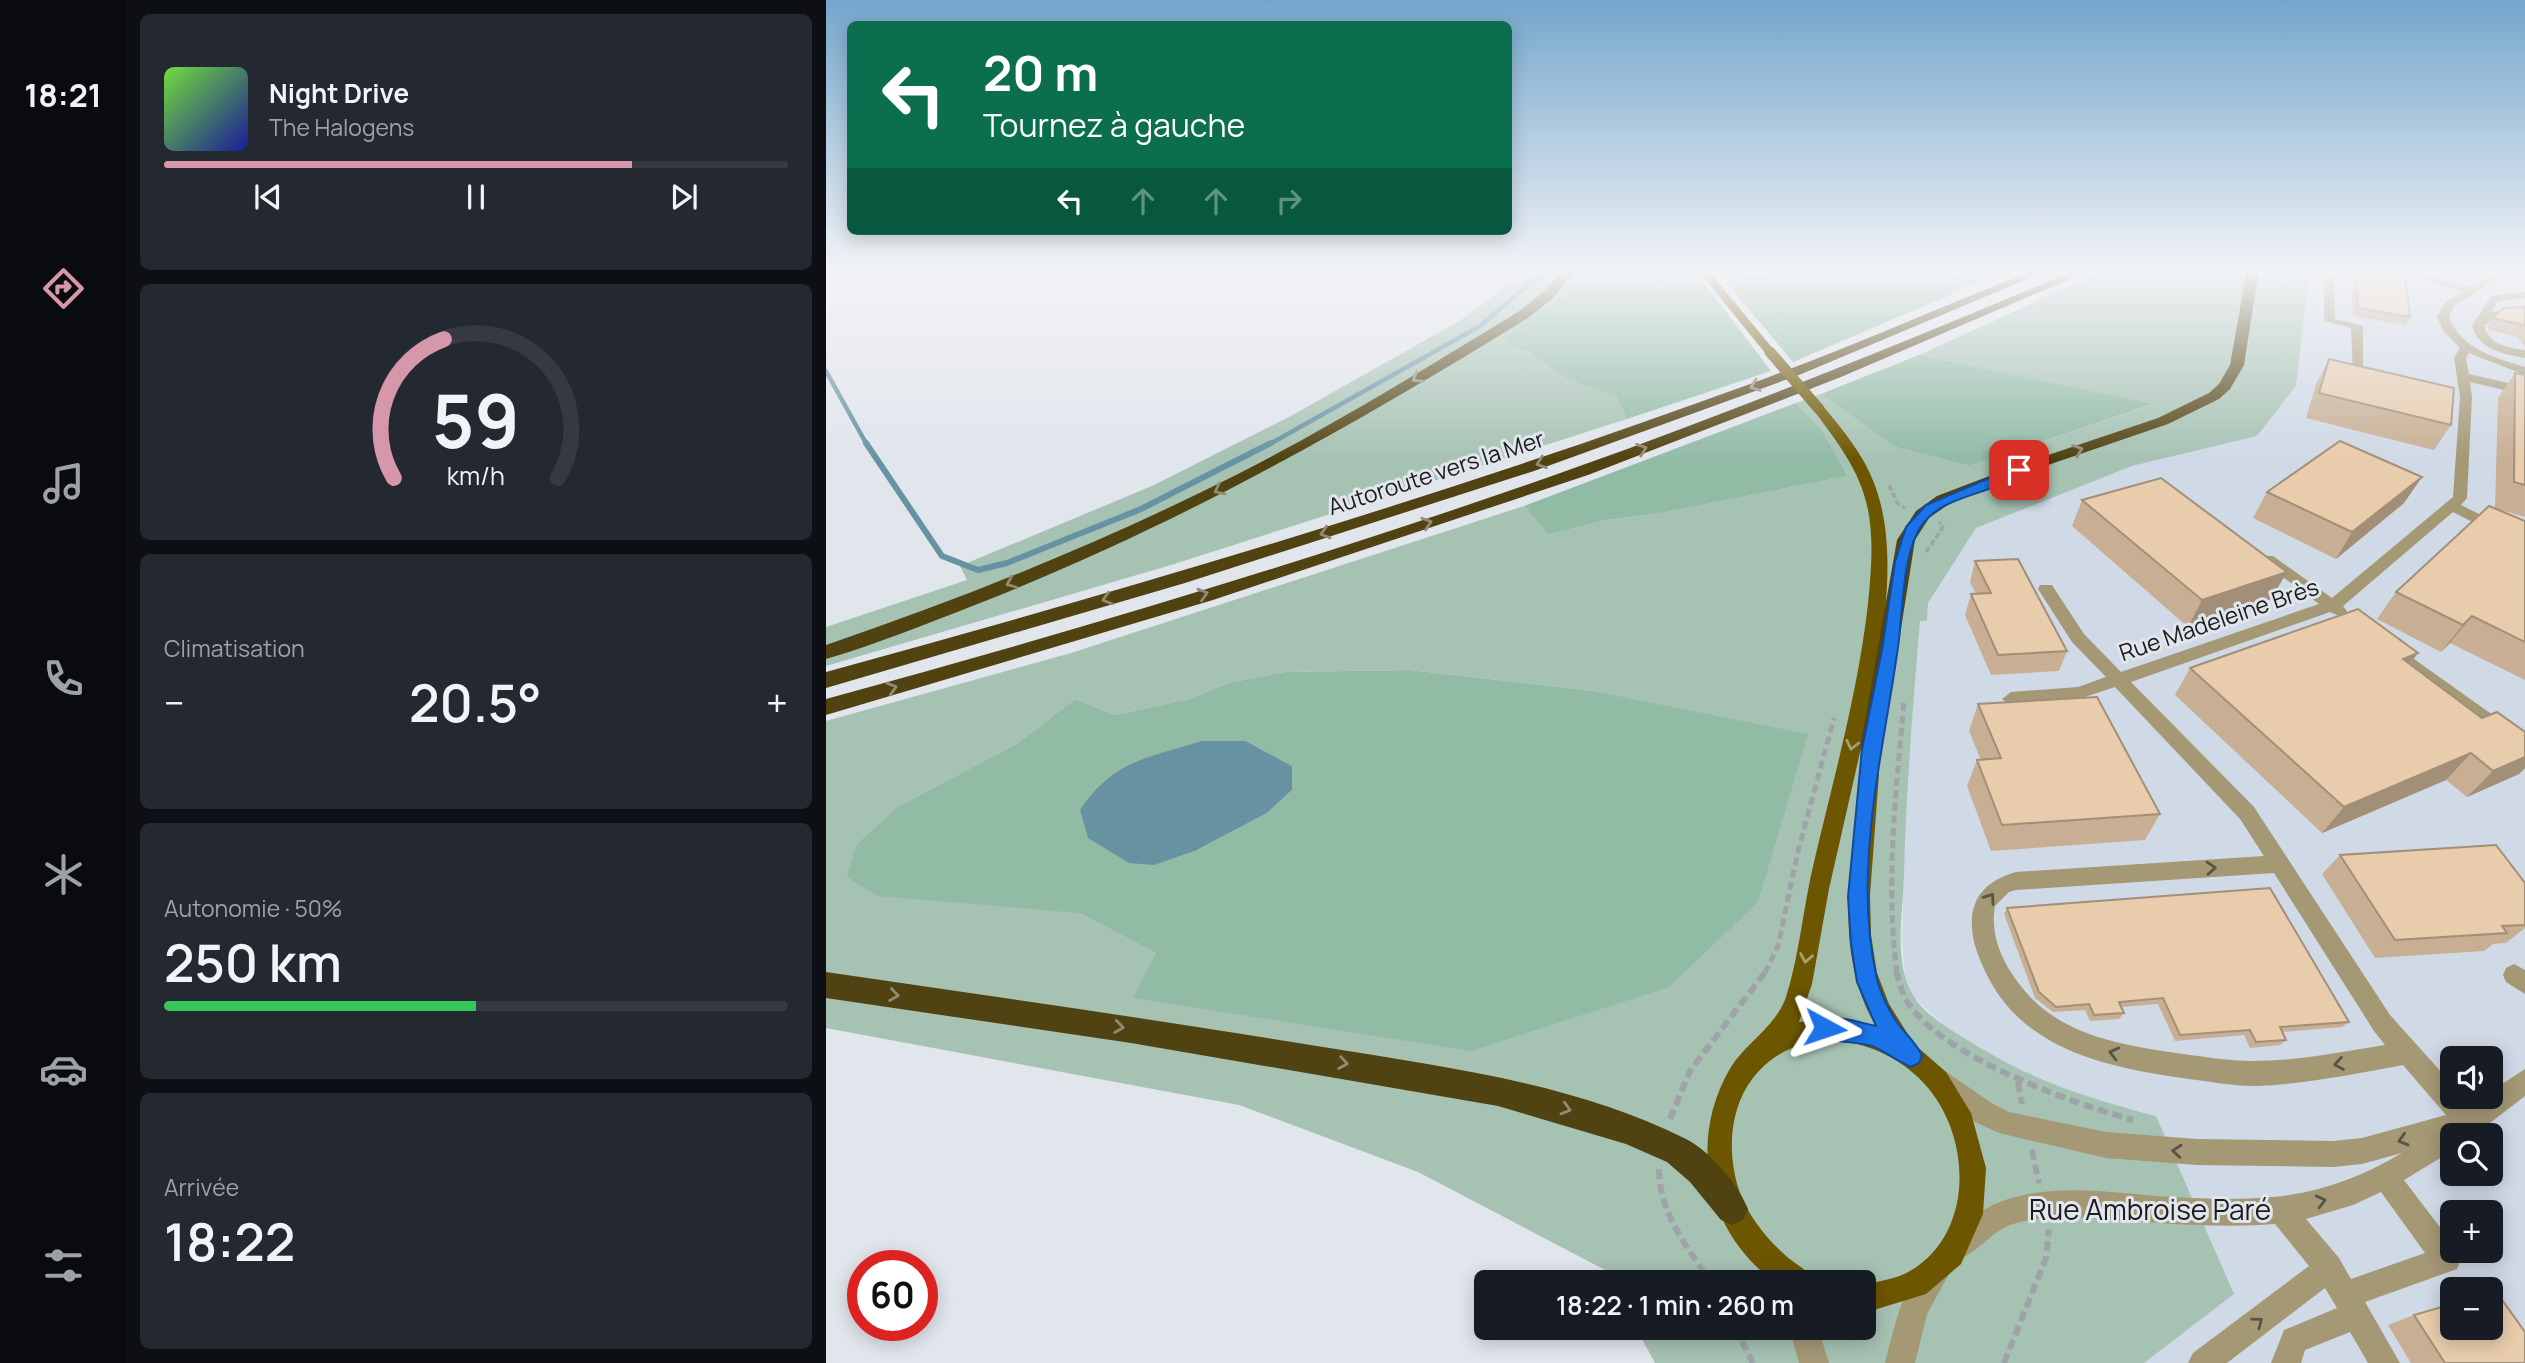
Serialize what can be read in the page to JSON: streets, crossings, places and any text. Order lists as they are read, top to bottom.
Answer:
{
  "streets": {
    "highway": ["Autoroute vers la Mer"],
    "street": ["Rue Madeleine Brès", "Rue Ambroise Paré"]
  },
  "page": {
    "tabs": "18:21",
    "turn": ["20 m", "Tournez à gauche"],
    "song": ["Night Drive", "The Halogens"],
    "tile": [
      "Climatisation",
      ["Autonomie · 50%", "250 km"],
      ["Arrivée", "18:22"]
    ],
    "heat": ["−", "20.5°", "+"],
    "map_buttons": ["+", "−"],
    "limit": "60",
    "trip": "18:22 · 1 min · 260 m",
    "gauge": ["59", "km/h"]
  }
}
